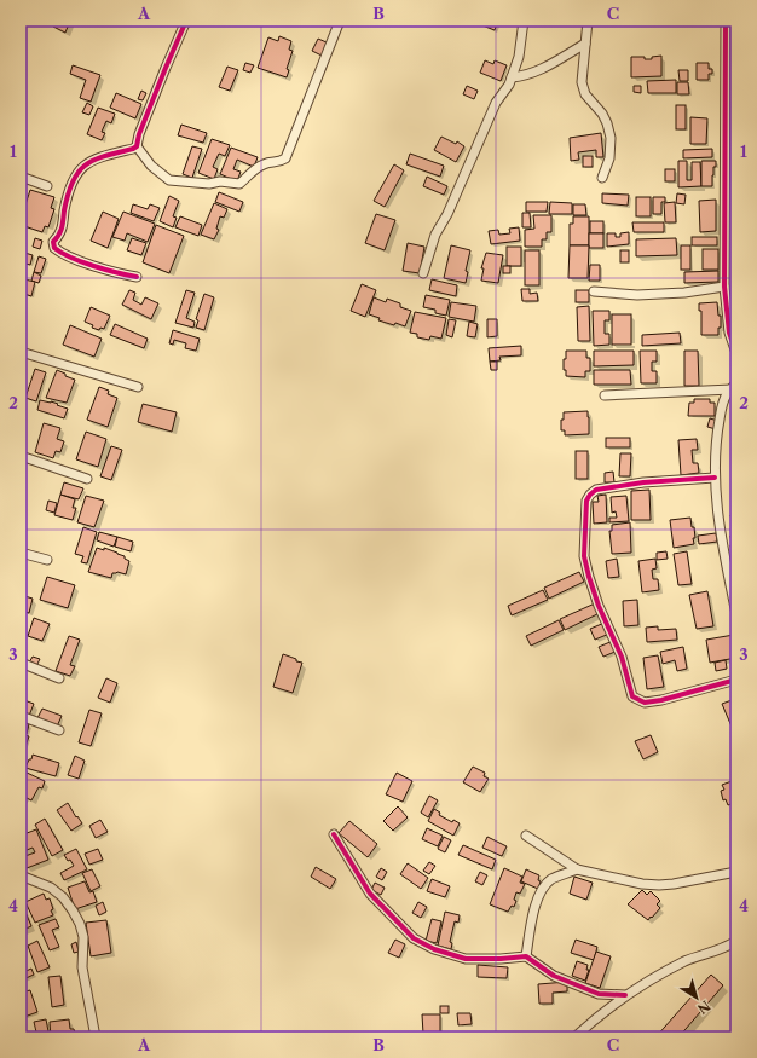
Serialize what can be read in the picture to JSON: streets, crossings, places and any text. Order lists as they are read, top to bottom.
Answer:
{
  "north": "bottom right",
  "grid": {
    "columns": ["A", "B", "C"],
    "rows": [
      "1",
      "2",
      "3",
      "4"
    ]
  }
}
